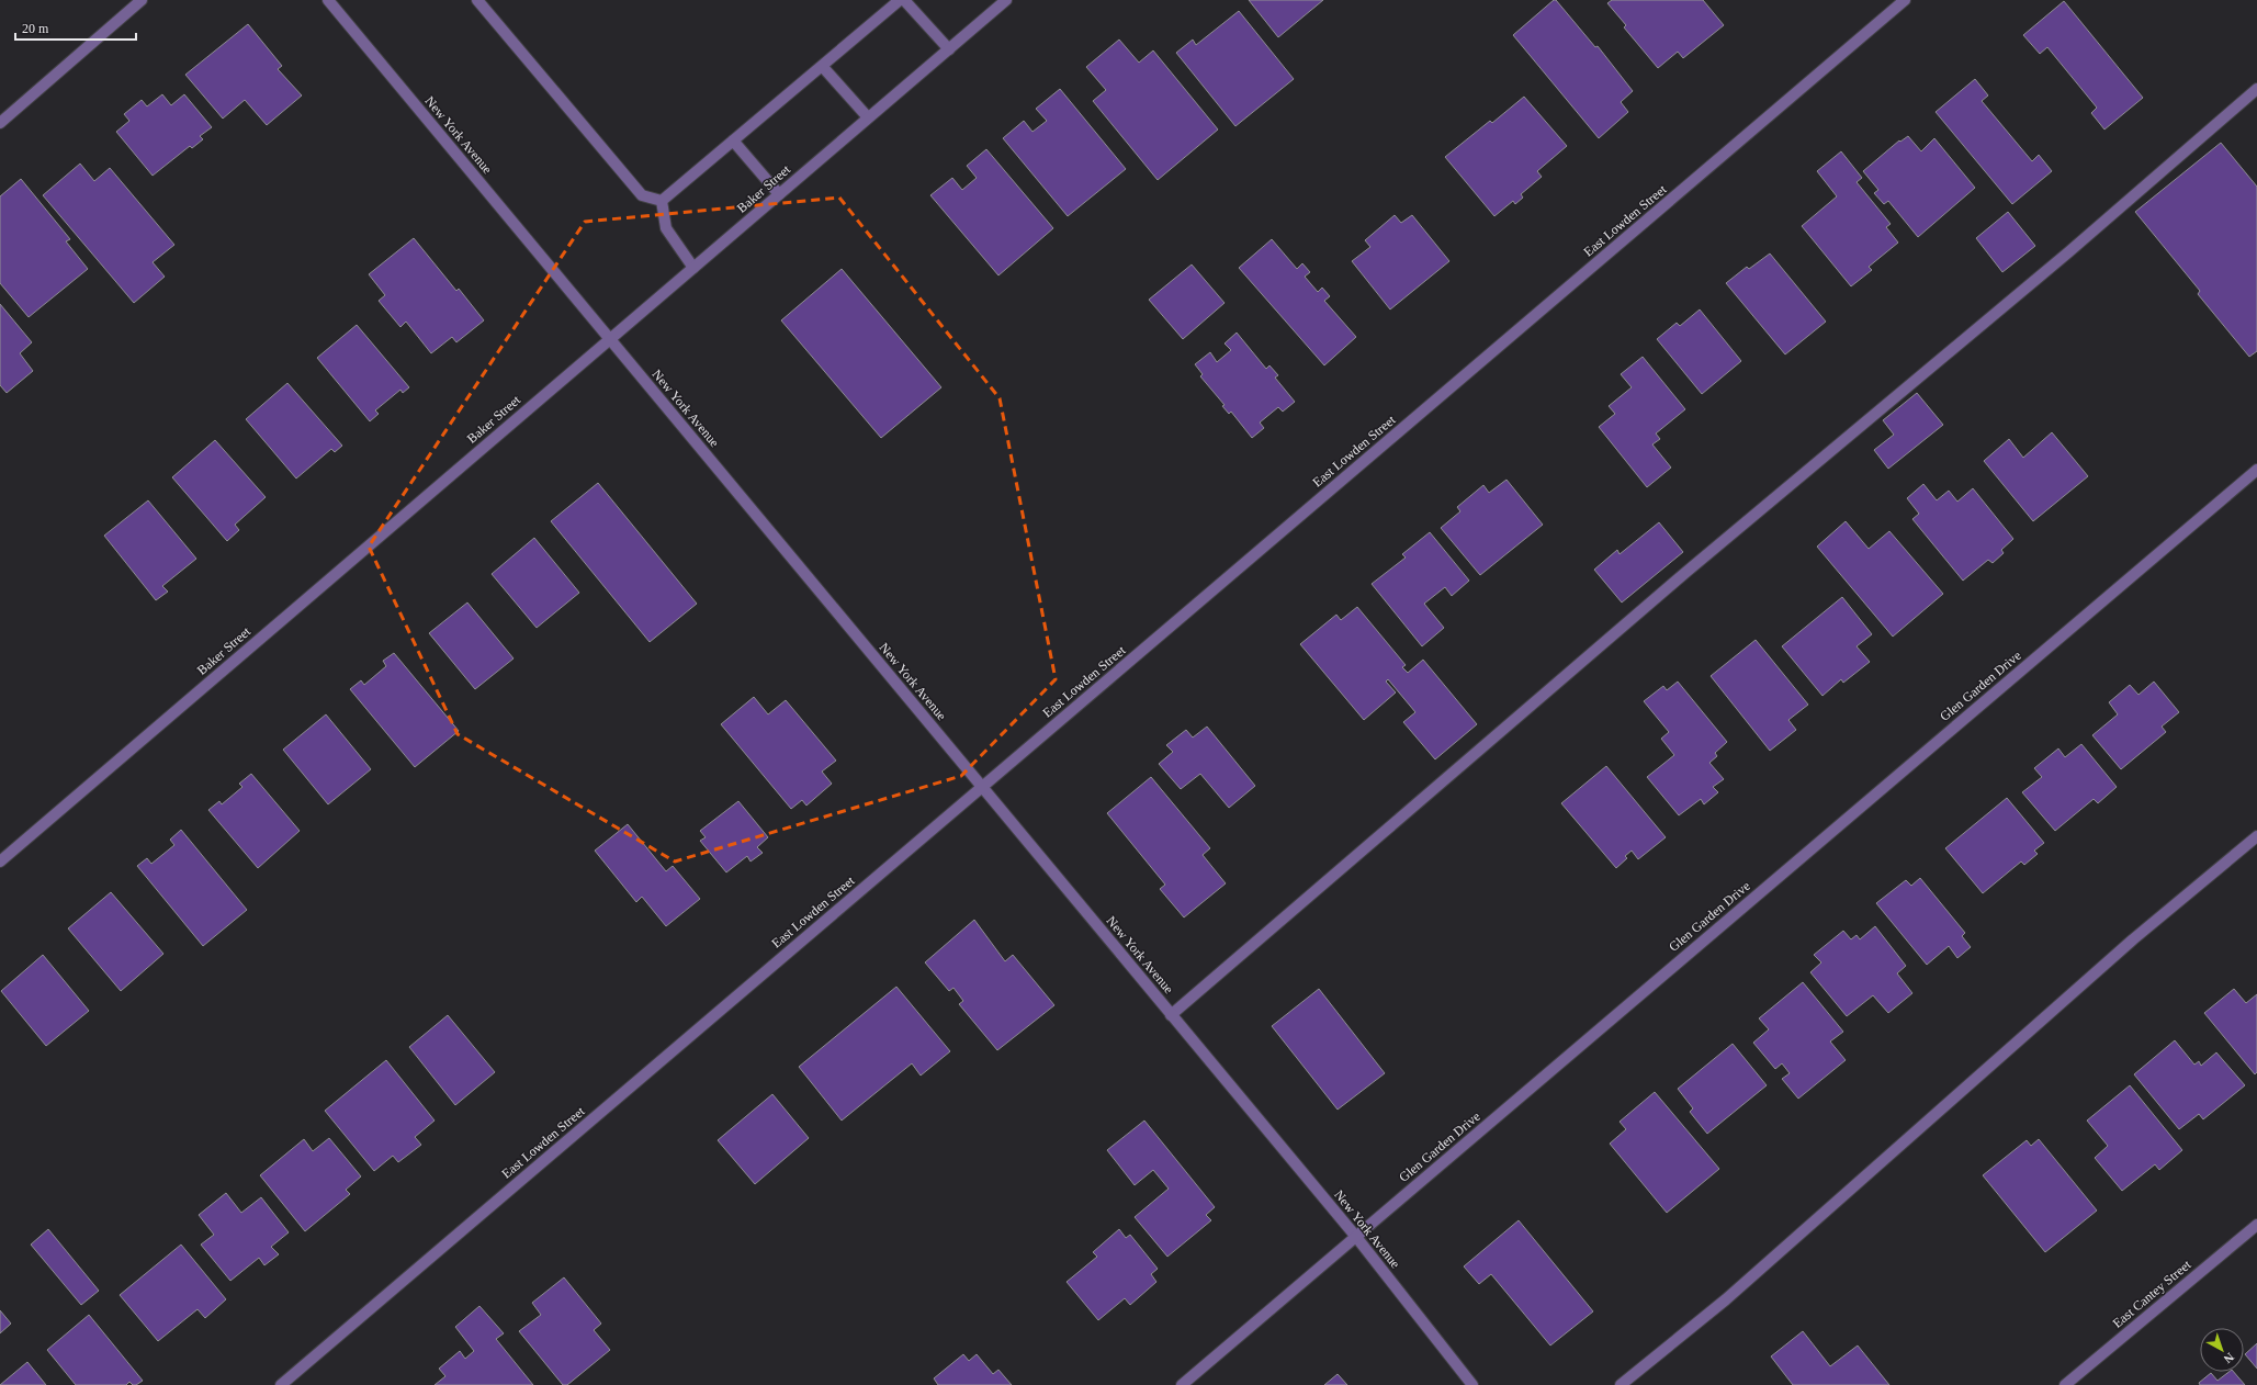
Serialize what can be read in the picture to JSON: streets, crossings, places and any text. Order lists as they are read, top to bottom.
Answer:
{
  "streets": {
    "street": [
      "New York Avenue",
      "Baker Street",
      "East Lowden Street",
      "Glen Garden Drive",
      "East Cantey Street"
    ]
  },
  "crossings": [
    ["New York Avenue", "Baker Street"],
    ["New York Avenue", "East Lowden Street"],
    ["New York Avenue", "Glen Garden Drive"]
  ],
  "scale_bar": "20 m",
  "north": "bottom right"
}
